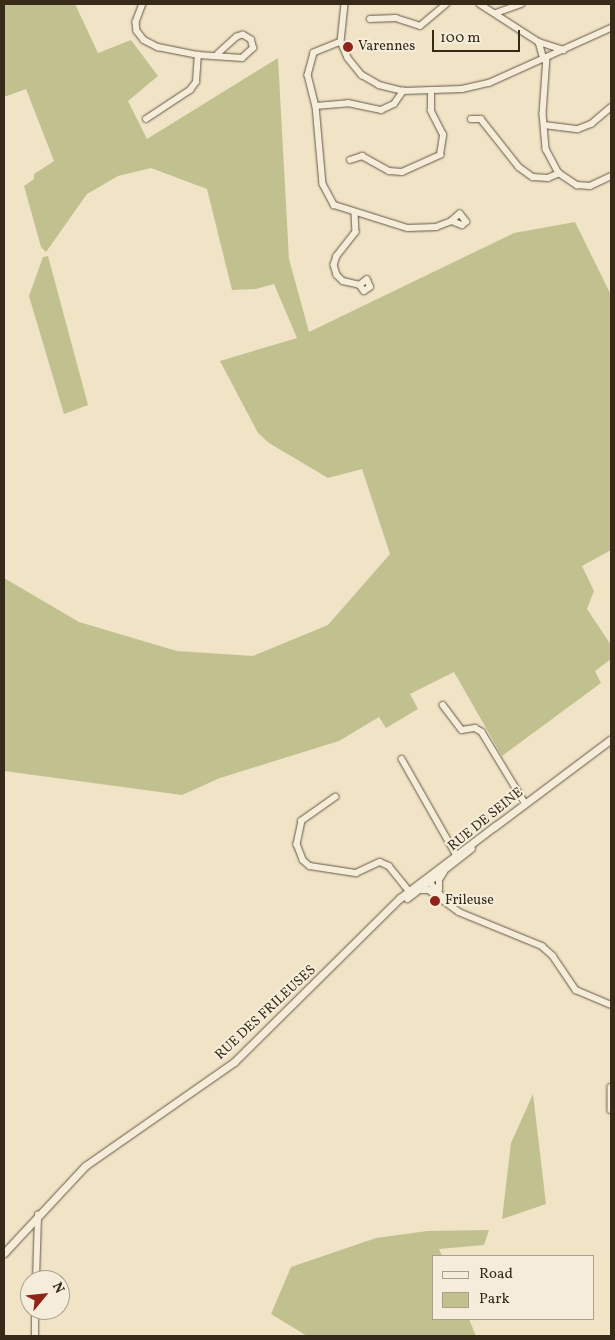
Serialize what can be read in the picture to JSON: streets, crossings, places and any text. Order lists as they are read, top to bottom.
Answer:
{
  "streets": {
    "street": ["RUE DE SEINE", "RUE DES FRILEUSES"]
  },
  "crossings": [
    ["RUE DE SEINE", "RUE DES FRILEUSES"]
  ],
  "places": ["Varennes", "Frileuse"],
  "legend": ["Road", "Park"],
  "scale_bar": "100 m",
  "north": "top right"
}
